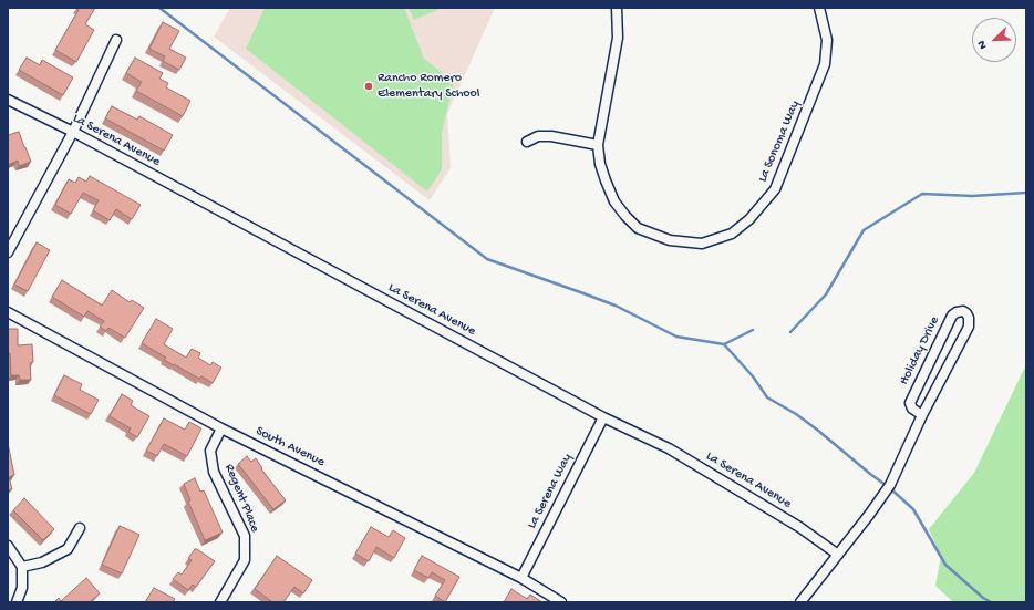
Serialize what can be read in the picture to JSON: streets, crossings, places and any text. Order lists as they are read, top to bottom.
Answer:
{
  "streets": {
    "street": [
      "La Serena Avenue",
      "La Sonoma Way",
      "Holiday Drive",
      "South Avenue",
      "La Serena Way",
      "Regent Place"
    ]
  },
  "crossings": [
    ["La Serena Avenue", "Holiday Drive"],
    ["La Serena Avenue", "La Serena Way"],
    ["South Avenue", "La Serena Way"],
    ["South Avenue", "Regent Place"]
  ],
  "places": ["Rancho Romero Elementary School"],
  "north": "bottom left"
}
